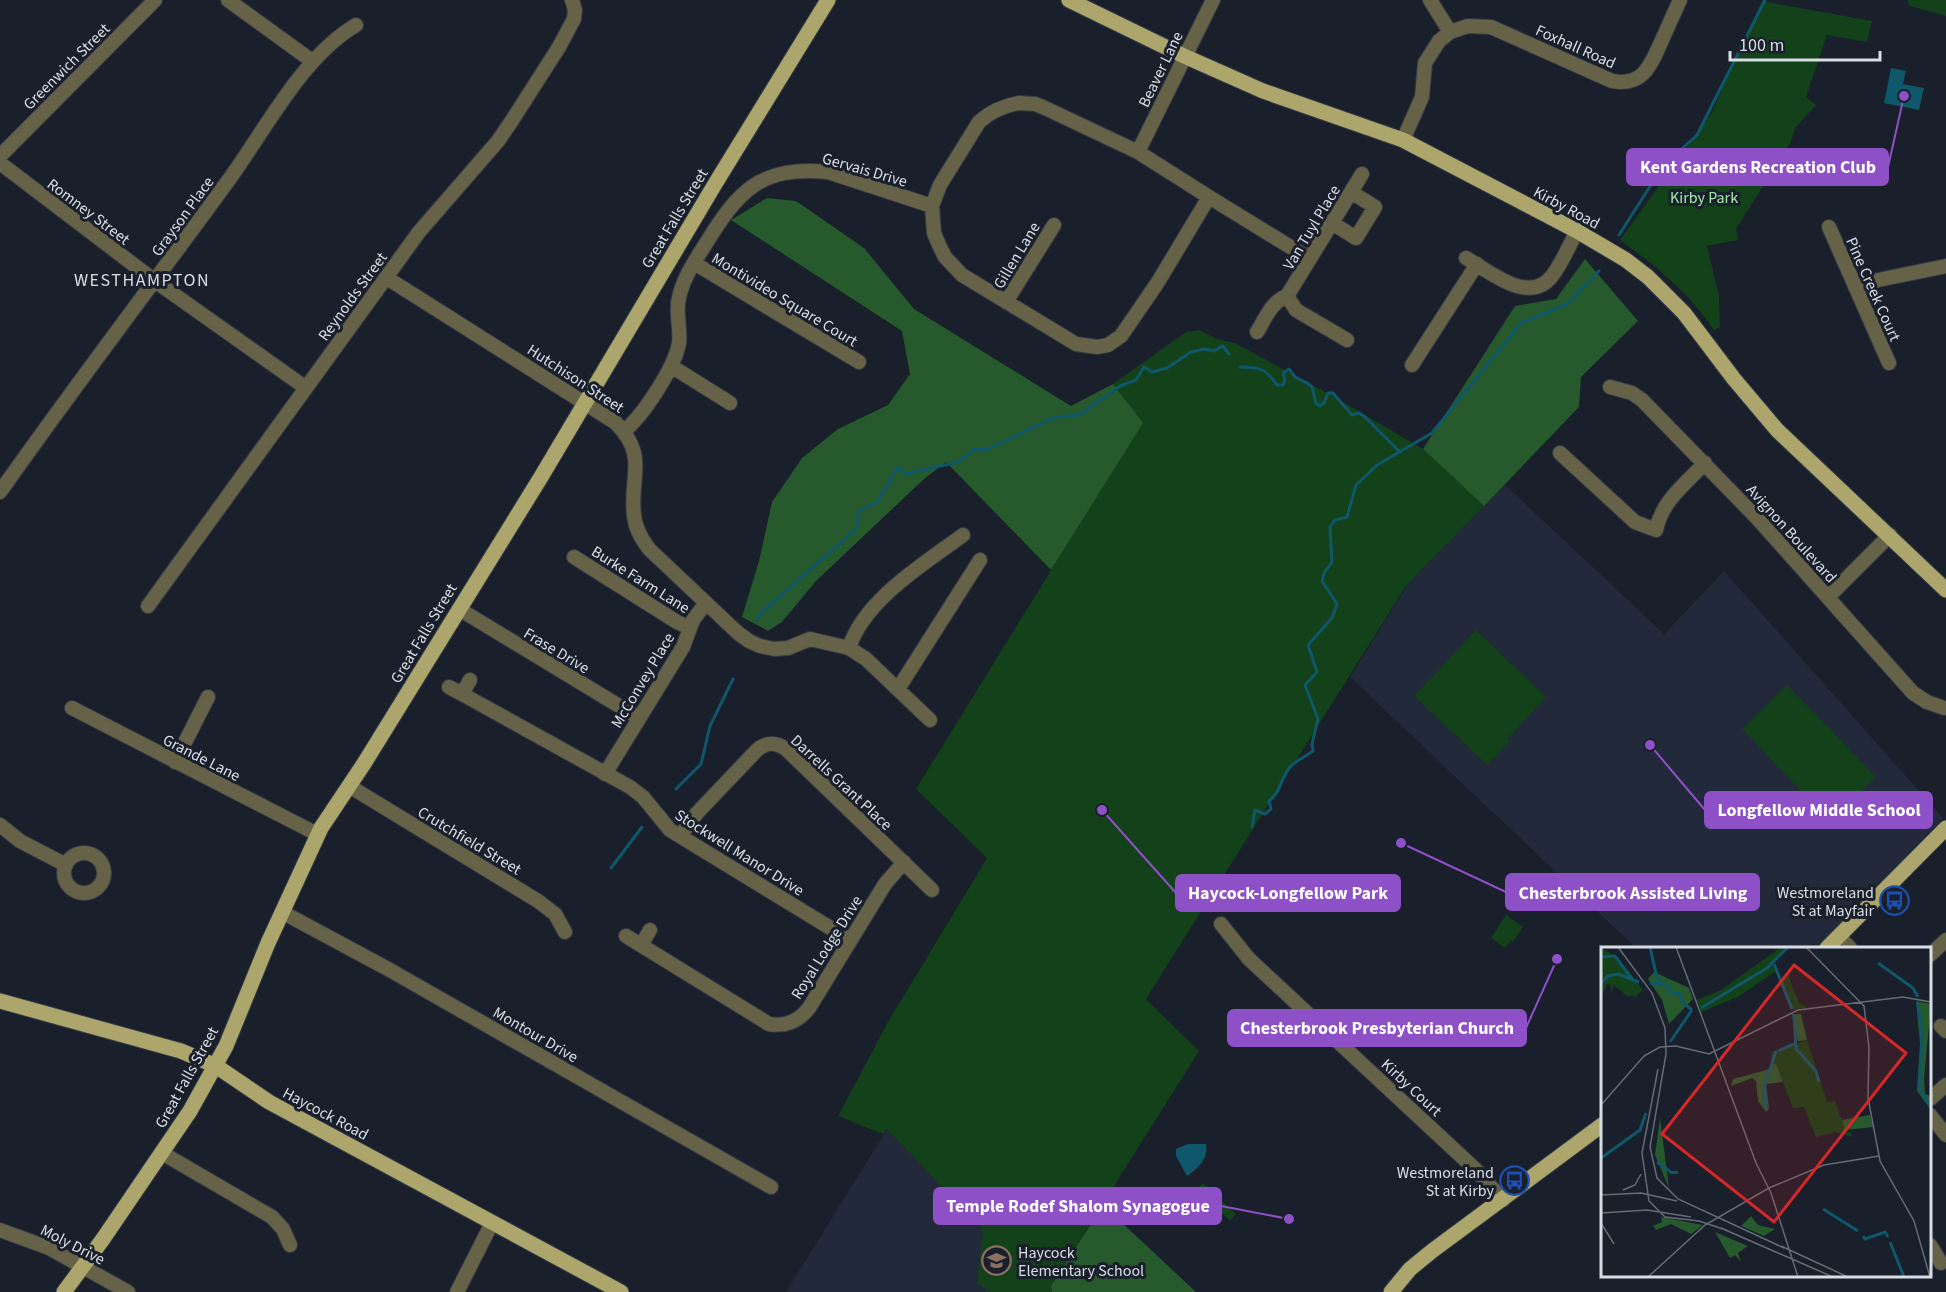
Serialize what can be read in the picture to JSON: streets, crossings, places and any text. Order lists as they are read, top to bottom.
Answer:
{
  "streets": {
    "main road": ["Kirby Road", "Great Falls Street", "Haycock Road"],
    "street": [
      "Foxhall Road",
      "Greenwich Street",
      "Beaver Lane",
      "Gervais Drive",
      "Romney Street",
      "Grayson Place",
      "Van Tuyl Place",
      "Gillen Lane",
      "Pine Creek Court",
      "Reynolds Street",
      "Montivideo Square Court",
      "Hutchison Street",
      "Avignon Boulevard",
      "Burke Farm Lane",
      "Frase Drive",
      "McConvey Place",
      "Grande Lane",
      "Darrells Grant Place",
      "Crutchfield Street",
      "Stockwell Manor Drive",
      "Royal Lodge Drive",
      "Montour Drive",
      "Kirby Court",
      "Moly Drive"
    ]
  },
  "crossings": [
    ["Beaver Lane", "Kirby Road"],
    ["Gervais Drive", "Montivideo Square Court"],
    ["Gervais Drive", "Hutchison Street"],
    ["Romney Street", "Grayson Place"],
    ["Romney Street", "Reynolds Street"],
    ["Great Falls Street", "Hutchison Street"],
    ["Great Falls Street", "Frase Drive"],
    ["Great Falls Street", "Grande Lane"],
    ["Great Falls Street", "Crutchfield Street"],
    ["Great Falls Street", "Montour Drive"],
    ["Great Falls Street", "Haycock Road"],
    ["Great Falls Street", "Moly Drive"],
    ["Reynolds Street", "Hutchison Street"],
    ["Hutchison Street", "McConvey Place"],
    ["Burke Farm Lane", "McConvey Place"],
    ["Frase Drive", "McConvey Place"],
    ["McConvey Place", "Stockwell Manor Drive"],
    ["Darrells Grant Place", "Stockwell Manor Drive"],
    ["Darrells Grant Place", "Royal Lodge Drive"],
    ["Stockwell Manor Drive", "Royal Lodge Drive"]
  ],
  "districts": ["WESTHAMPTON"],
  "parks": ["Kirby Park"],
  "places": {
    "other": [
      "Kent Gardens Recreation Club",
      "Longfellow Middle School",
      "Haycock-Longfellow Park",
      "Chesterbrook Assisted Living",
      "Chesterbrook Presbyterian Church",
      "Temple Rodef Shalom Synagogue"
    ],
    "bus stop": ["Westmoreland St at Mayfair", "Westmoreland St at Kirby"],
    "school or university": ["Haycock Elementary School"]
  },
  "scale_bar": "100 m"
}
